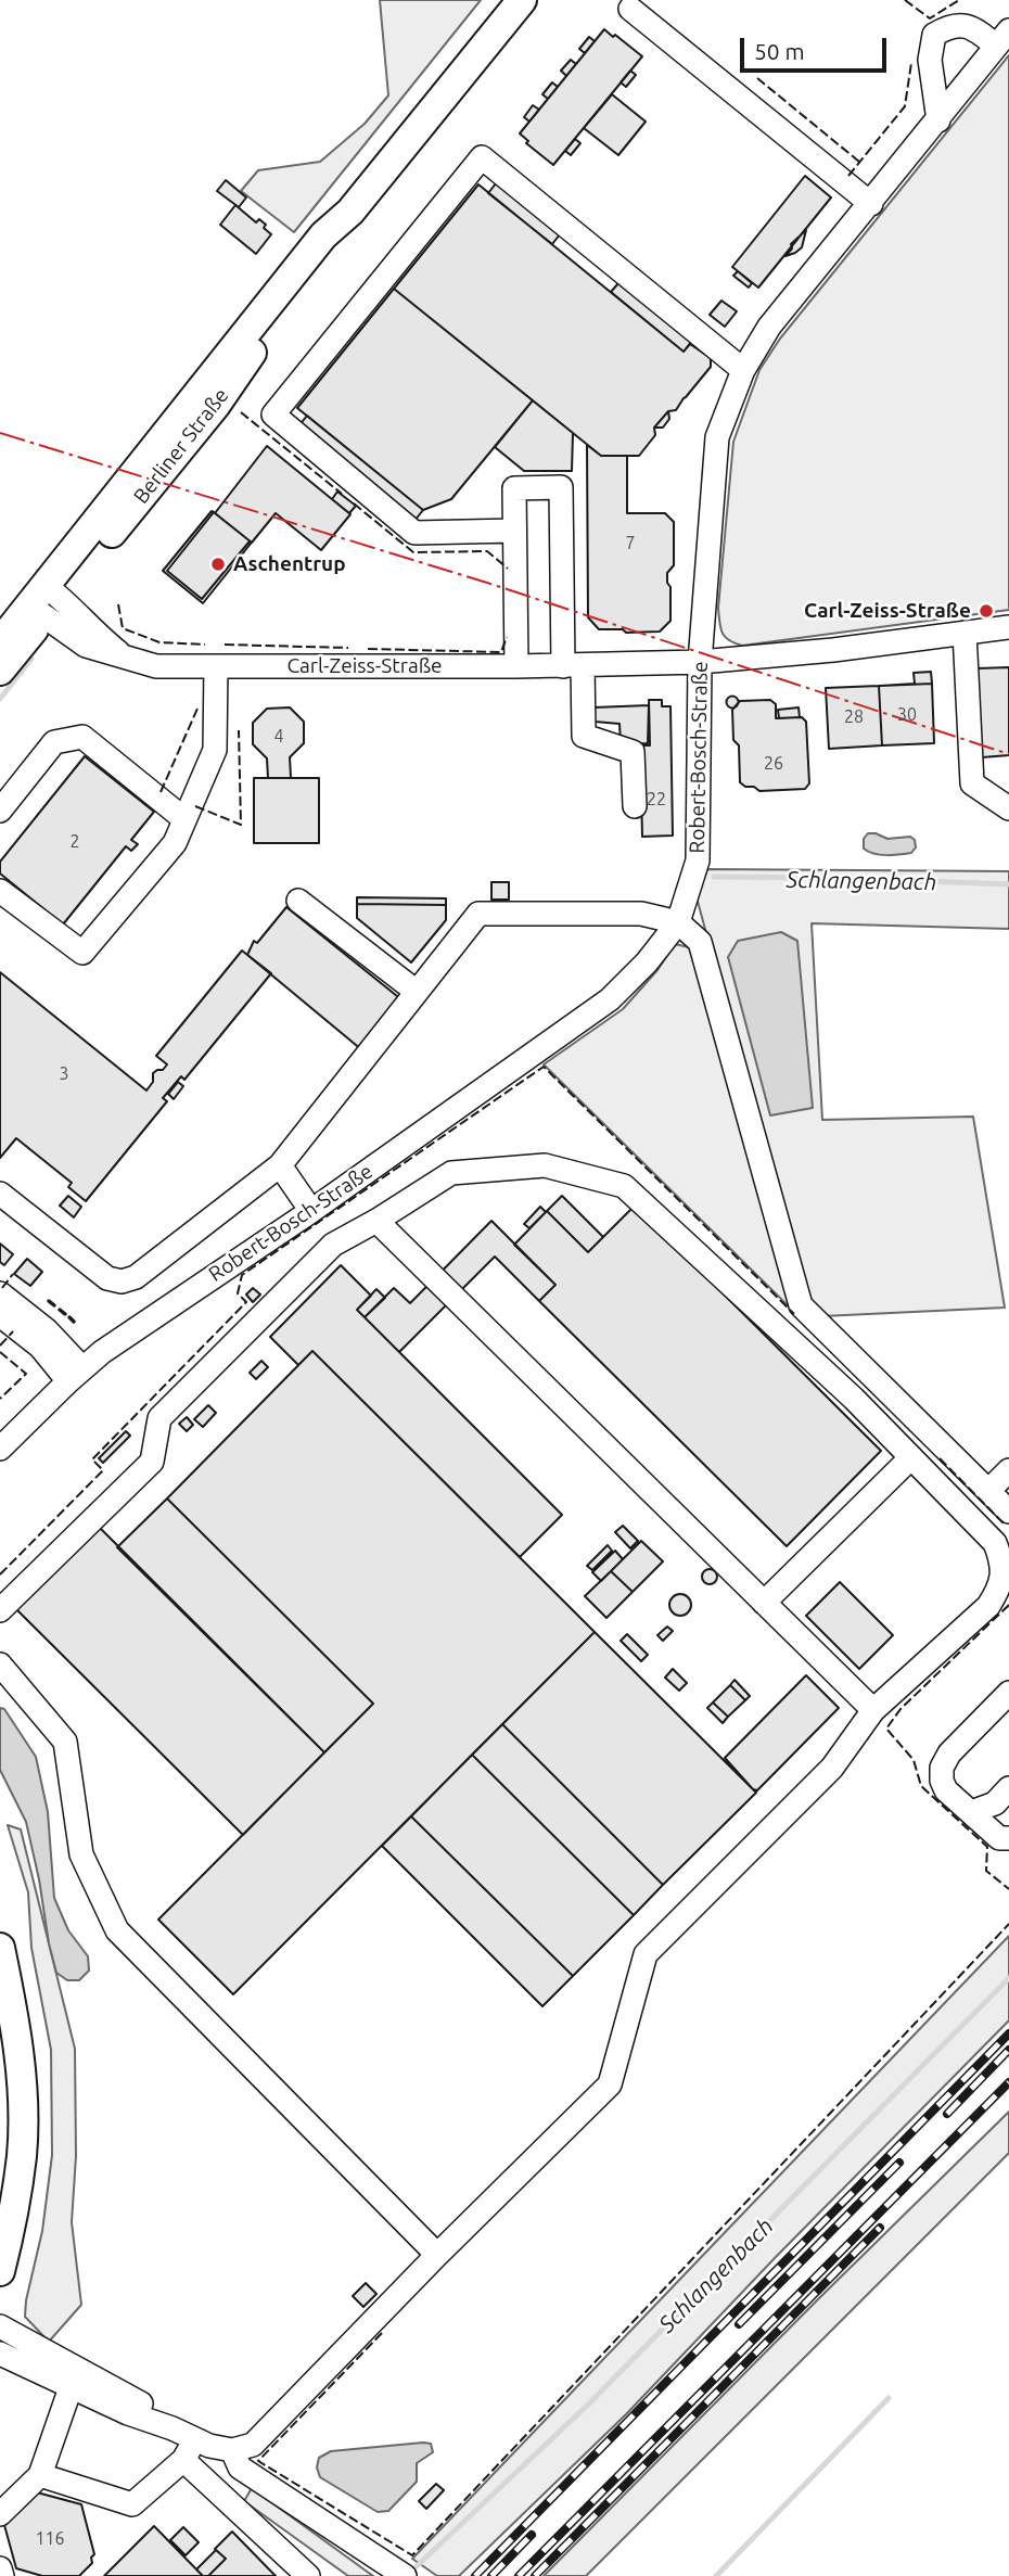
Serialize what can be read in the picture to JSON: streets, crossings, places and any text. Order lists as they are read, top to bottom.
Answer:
{
  "streets": {
    "main road": ["Berliner Straße"],
    "street": ["Carl-Zeiss-Straße", "Robert-Bosch-Straße"]
  },
  "crossings": [
    ["Berliner Straße", "Carl-Zeiss-Straße"],
    ["Carl-Zeiss-Straße", "Robert-Bosch-Straße"]
  ],
  "water": ["Schlangenbach"],
  "places": ["Aschentrup", "Carl-Zeiss-Straße"],
  "house_numbers": [
    "7",
    "30",
    "28",
    "4",
    "26",
    "22",
    "2",
    "3",
    "116"
  ],
  "scale_bar": "50 m"
}
